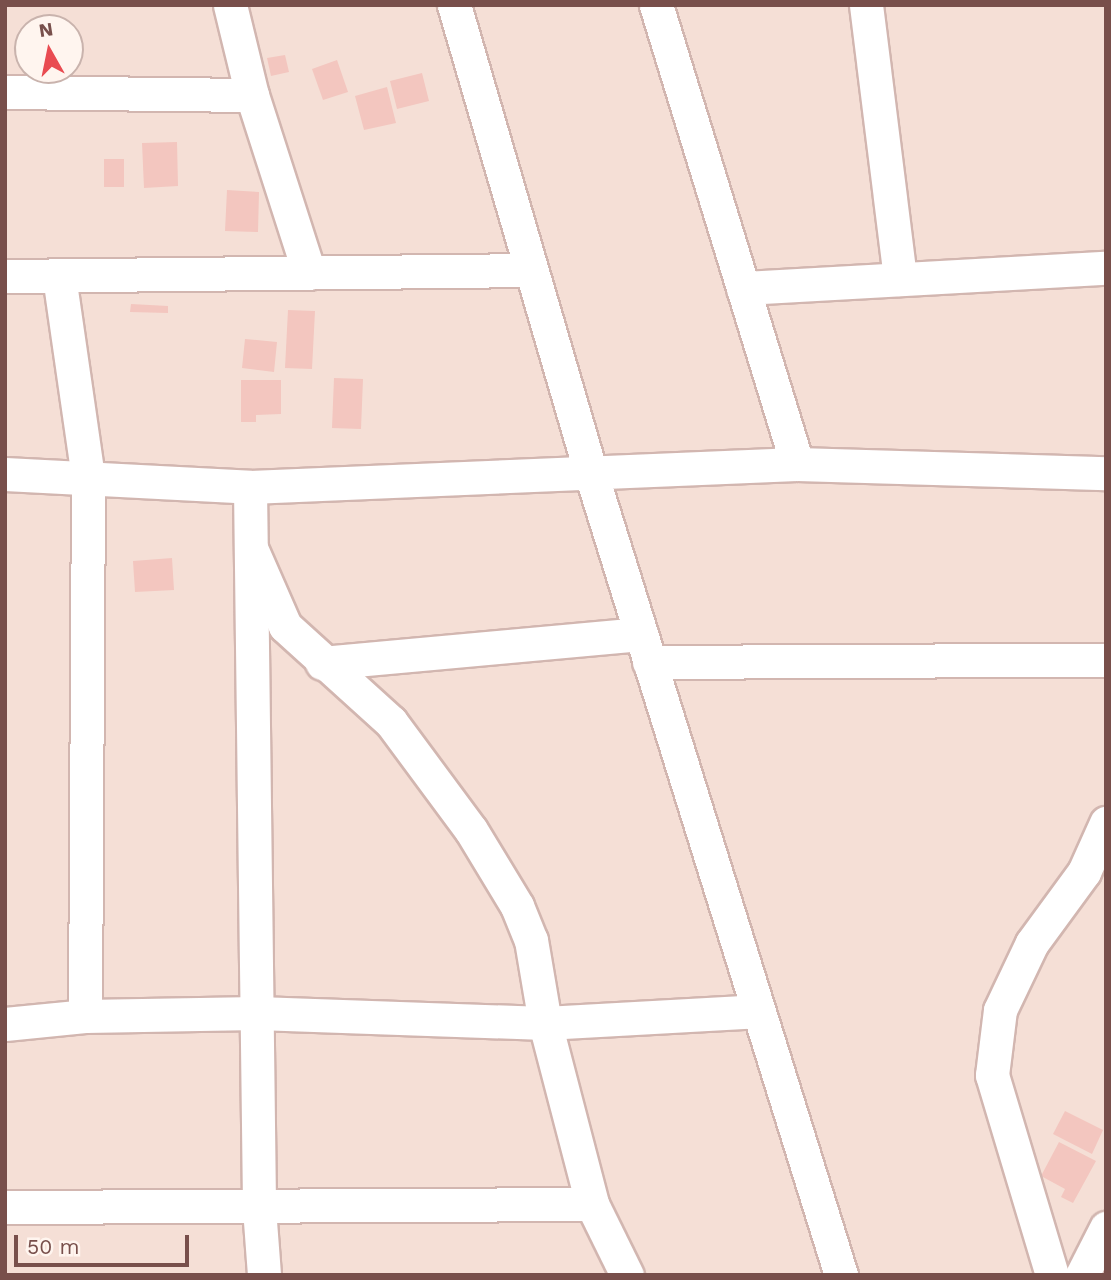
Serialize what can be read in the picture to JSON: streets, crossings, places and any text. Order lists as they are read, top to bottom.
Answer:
{
  "scale_bar": "50 m",
  "north": "top"
}
